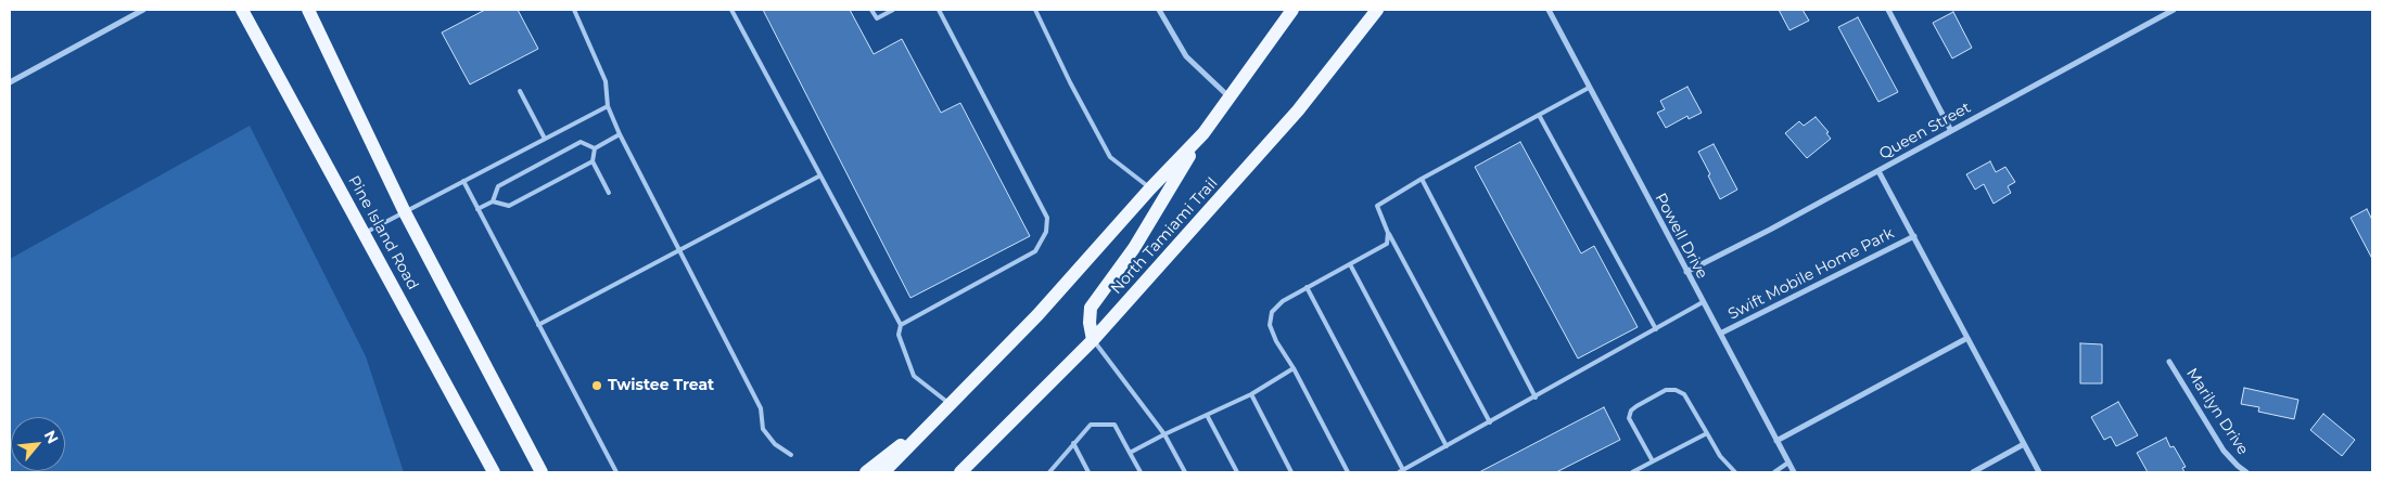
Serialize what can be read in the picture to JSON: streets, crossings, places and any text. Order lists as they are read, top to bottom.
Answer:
{
  "streets": {
    "main road": ["Pine Island Road", "North Tamiami Trail"],
    "street": [
      "Queen Street",
      "Powell Drive",
      "Swift Mobile Home Park",
      "Marilyn Drive"
    ]
  },
  "crossings": [
    ["Queen Street", "Powell Drive"],
    ["Queen Street", "Swift Mobile Home Park"],
    ["Powell Drive", "Swift Mobile Home Park"]
  ],
  "places": ["Twistee Treat"],
  "north": "top right"
}
